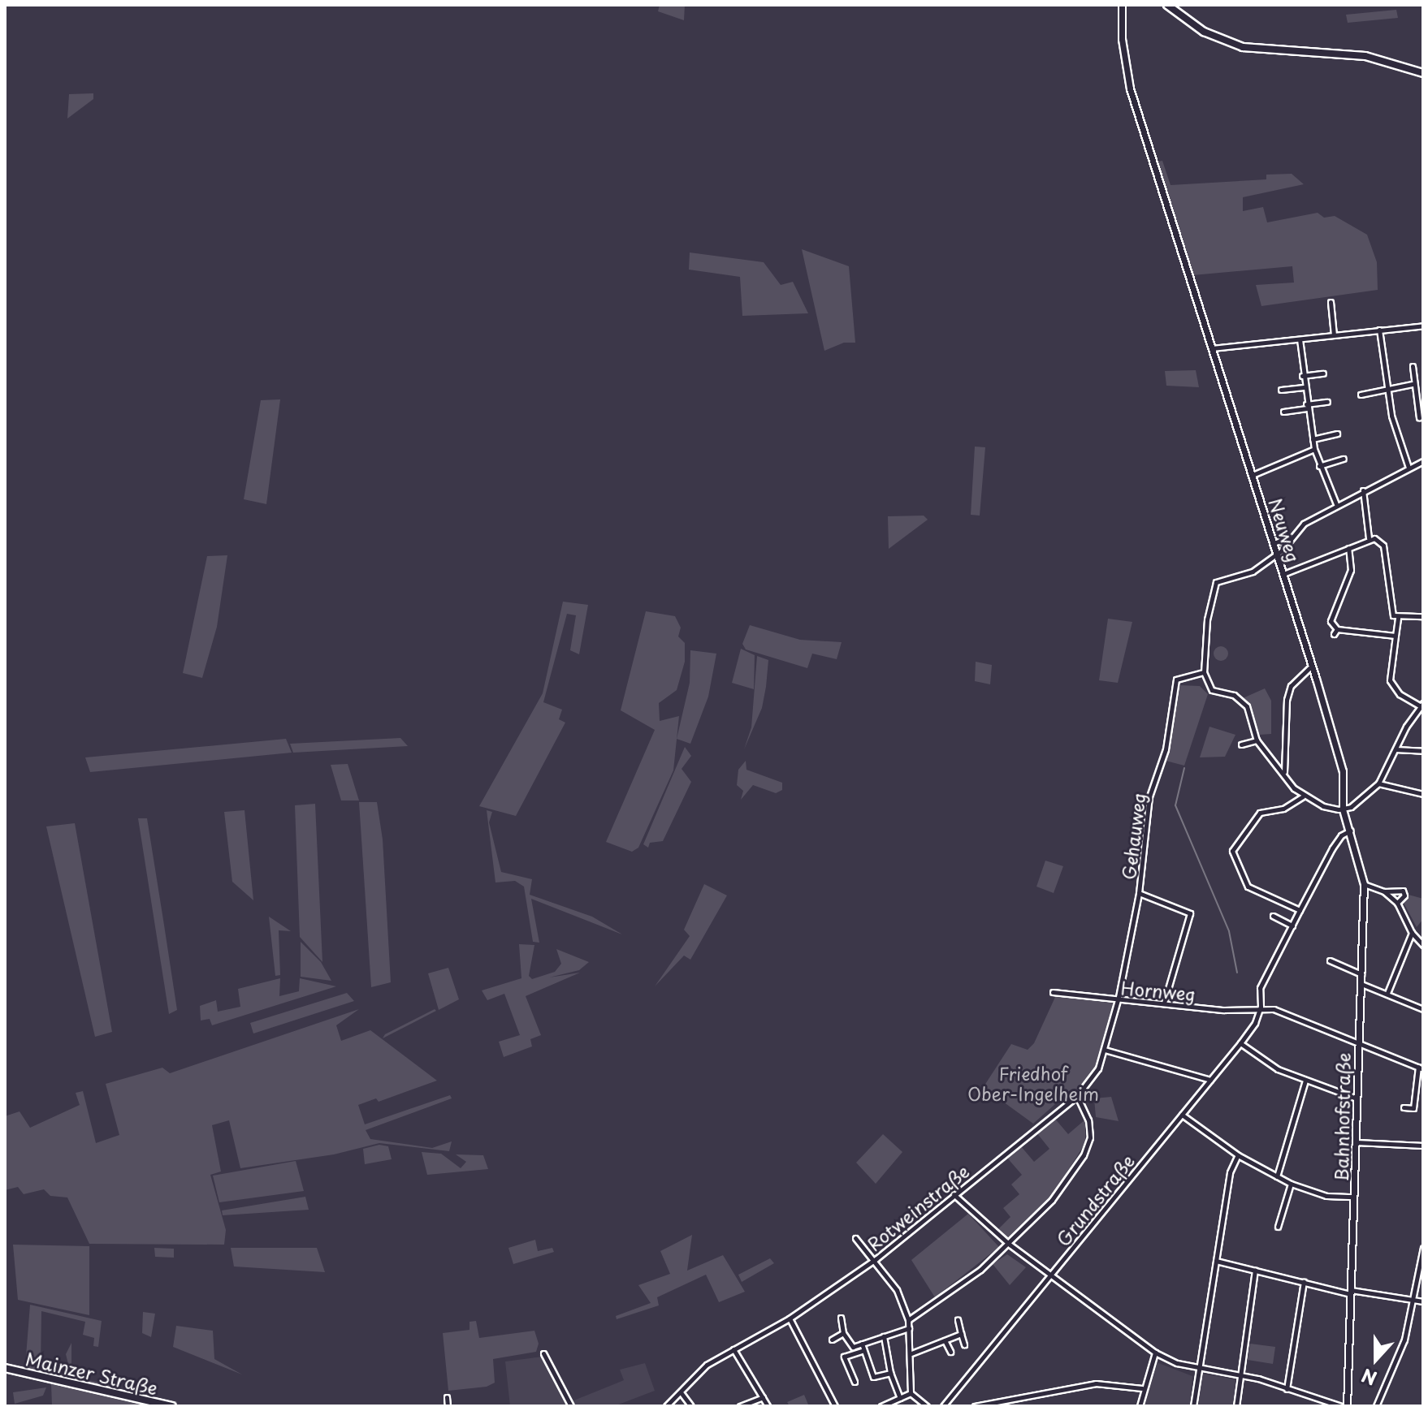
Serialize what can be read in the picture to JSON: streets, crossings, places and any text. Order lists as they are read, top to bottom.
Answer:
{
  "streets": {
    "main road": ["Mainzer Straße"],
    "street": [
      "Neuweg",
      "Gehauweg",
      "Hornweg",
      "Bahnhofstraße",
      "Grundstraße",
      "Rotweinstraße"
    ]
  },
  "crossings": [
    ["Neuweg", "Bahnhofstraße"],
    ["Gehauweg", "Hornweg"],
    ["Gehauweg", "Rotweinstraße"],
    ["Hornweg", "Grundstraße"],
    ["Hornweg", "Rotweinstraße"],
    ["Bahnhofstraße", "Grundstraße"]
  ],
  "parks": ["Friedhof Ober-Ingelheim"],
  "north": "bottom"
}
